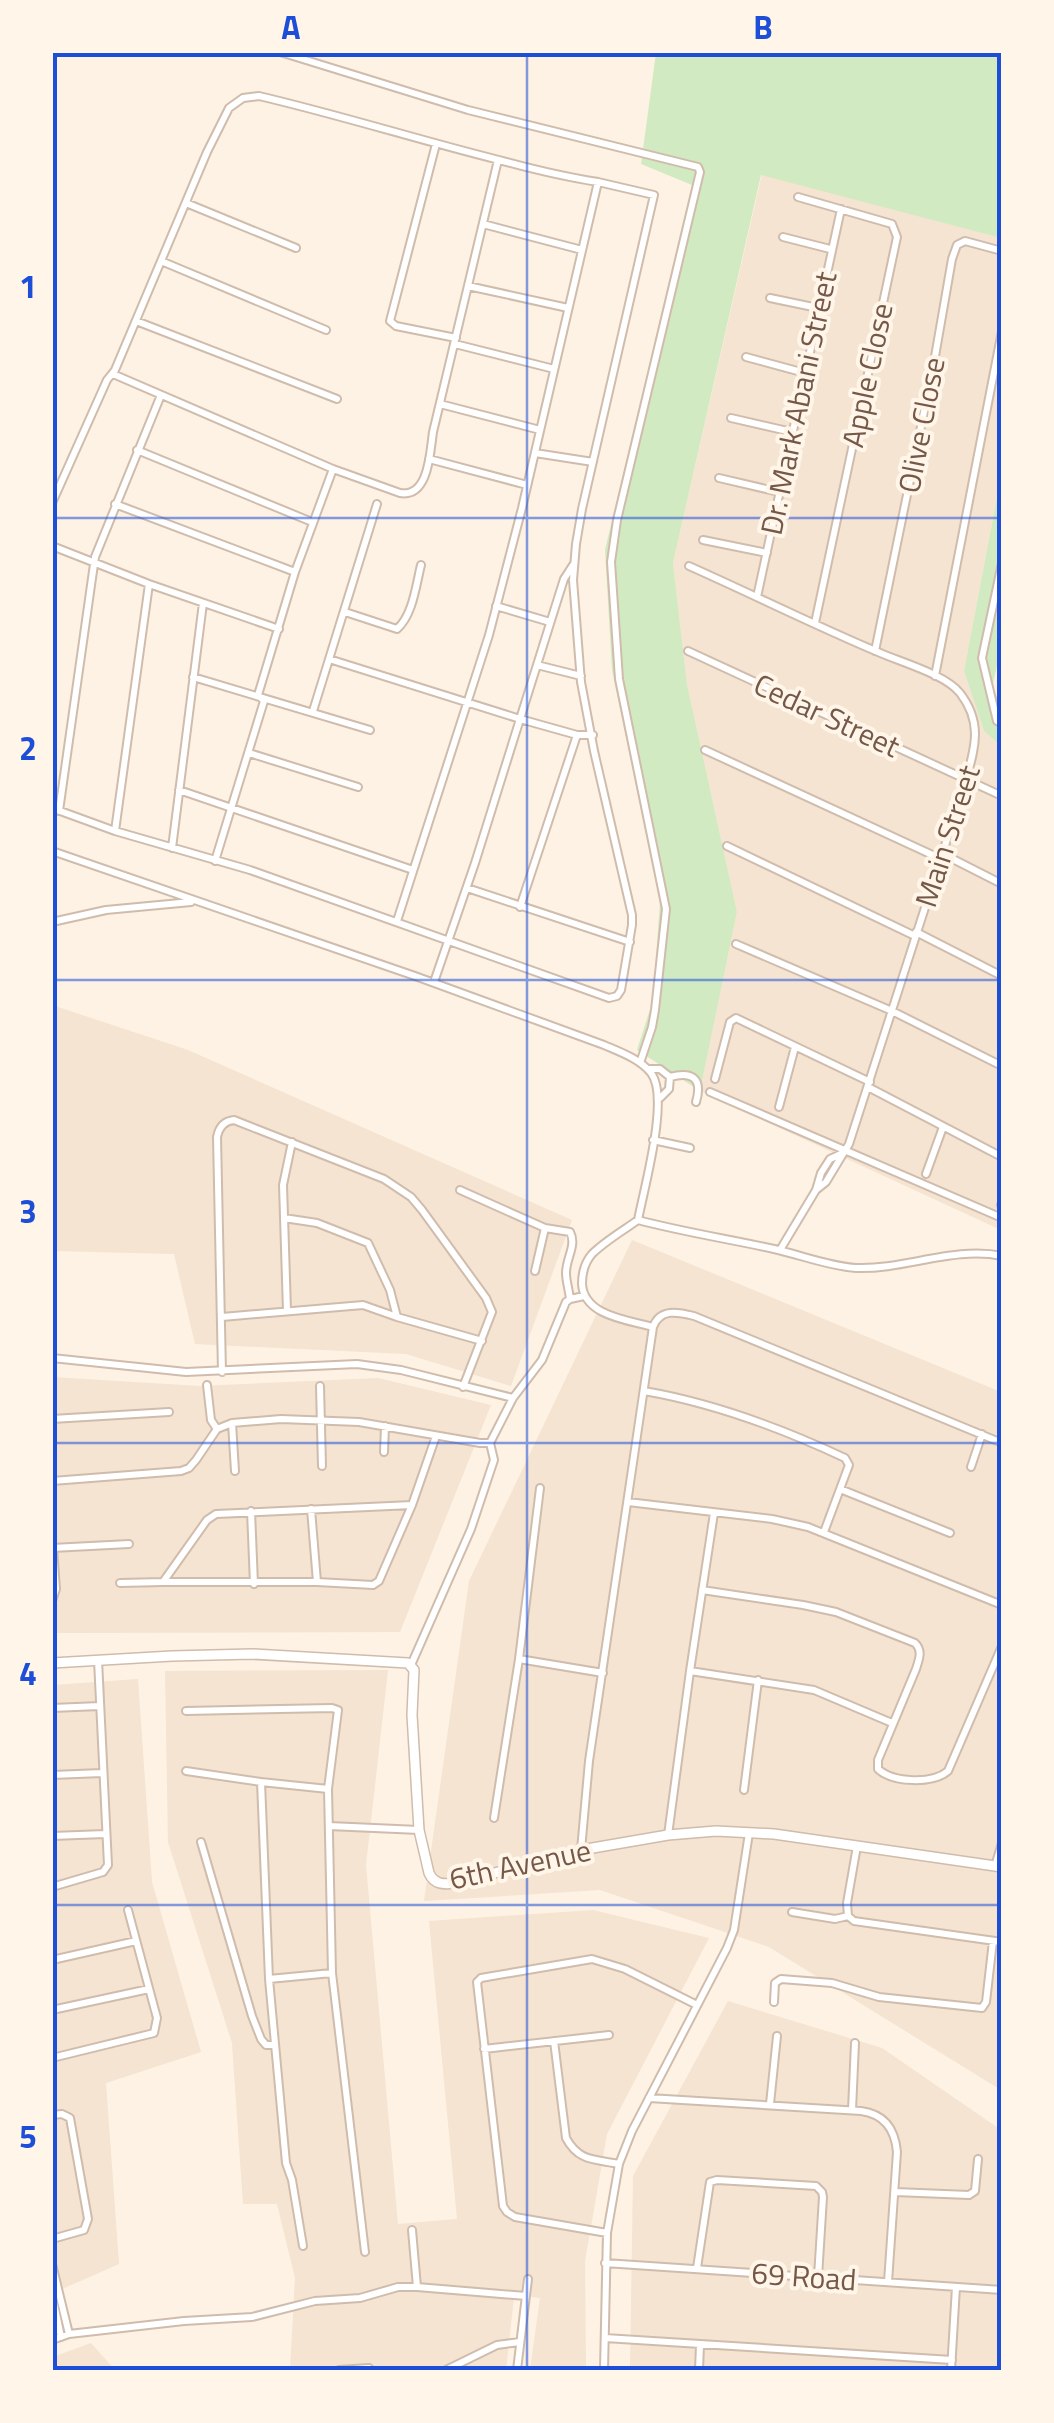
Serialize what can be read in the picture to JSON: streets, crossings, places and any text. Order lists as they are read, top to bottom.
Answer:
{
  "streets": {
    "street": [
      "Apple Close",
      "Dr. Mark Abani Street",
      "Olive Close",
      "Cedar Street",
      "Main Street",
      "6th Avenue",
      "69 Road"
    ]
  },
  "crossings": [
    ["Apple Close", "Dr. Mark Abani Street"],
    ["Apple Close", "Main Street"],
    ["Dr. Mark Abani Street", "Main Street"],
    ["Olive Close", "Main Street"],
    ["Cedar Street", "Main Street"]
  ],
  "grid": {
    "columns": ["A", "B"],
    "rows": [
      "1",
      "2",
      "3",
      "4",
      "5"
    ]
  }
}
